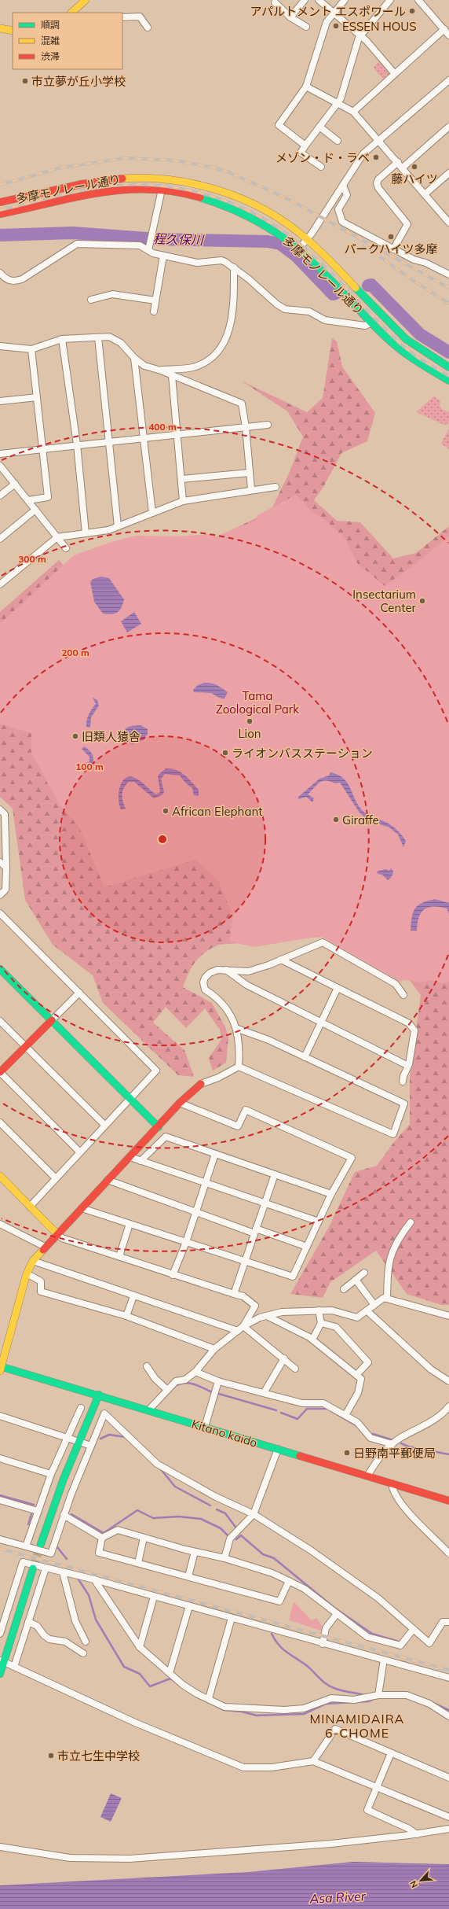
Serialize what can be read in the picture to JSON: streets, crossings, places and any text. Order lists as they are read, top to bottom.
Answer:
{
  "streets": {
    "main road": ["多摩モノレール通り", "Kitano kaido"]
  },
  "districts": ["MINAMIDAIRA 6-CHOME"],
  "water": ["程久保川", "Asa River"],
  "parks": ["Tama Zoological Park"],
  "places": [
    "アパルトメント エスポワール",
    "ESSEN HOUS",
    "市立夢が丘小学校",
    "メゾン・ド・ラベ",
    "藤ハイツ",
    "パークハイツ多摩",
    "Insectarium Center",
    "Lion",
    "旧類人猿舎",
    "ライオンバスステーション",
    "African Elephant",
    "Giraffe",
    "日野南平郵便局",
    "市立七生中学校"
  ],
  "legend": ["順調", "混雑", "渋滞"],
  "north": "bottom left",
  "rings": [
    "400 m",
    "300 m",
    "200 m",
    "100 m"
  ]
}
